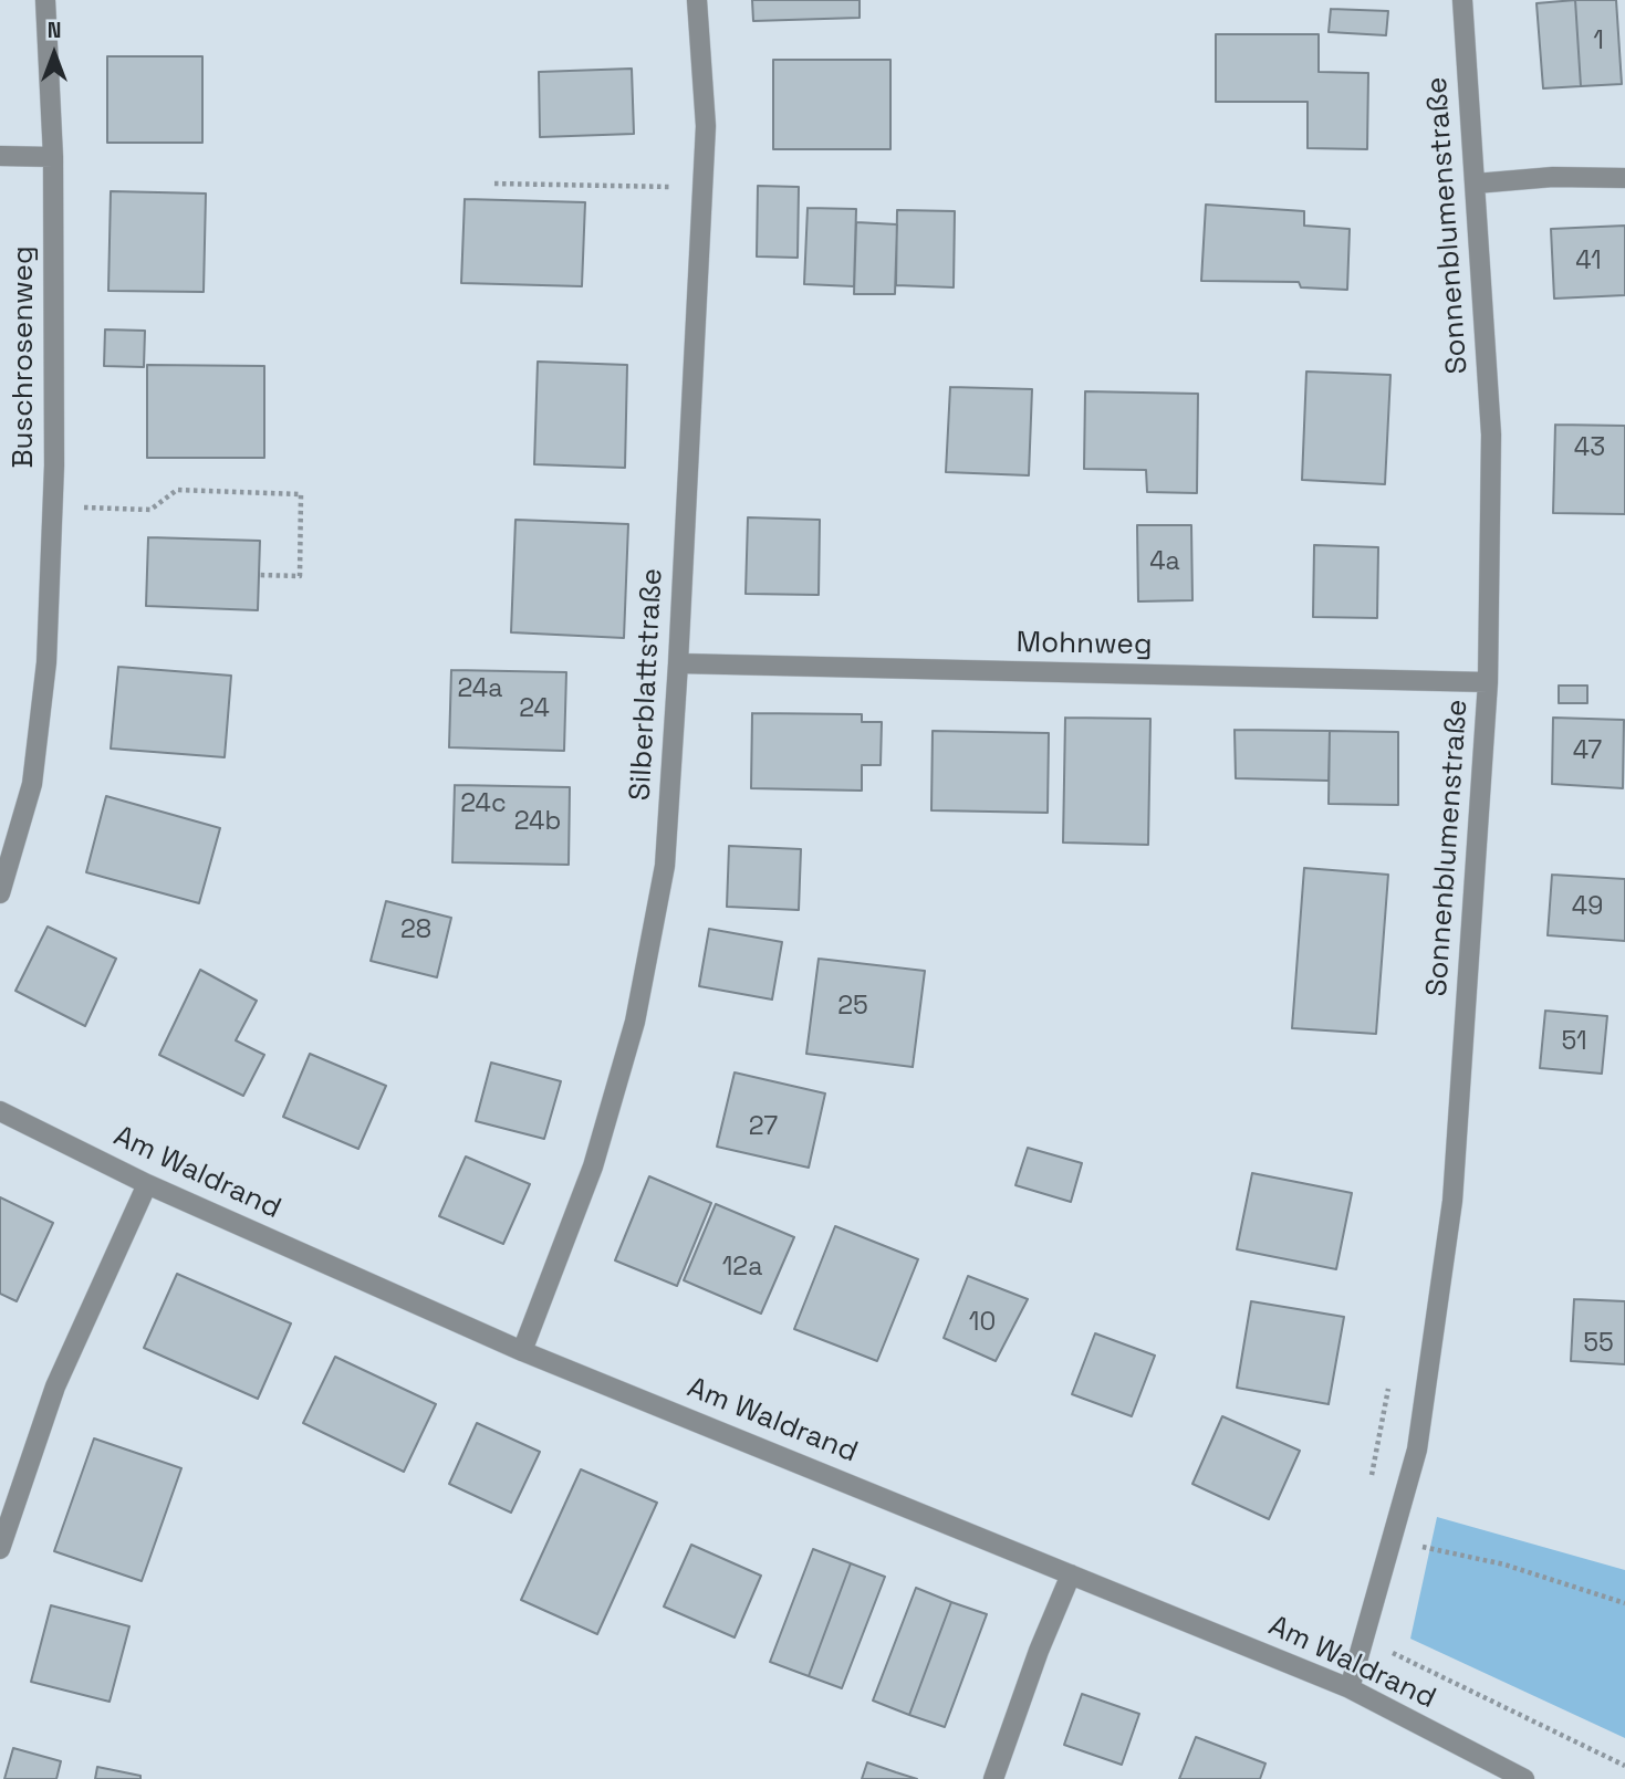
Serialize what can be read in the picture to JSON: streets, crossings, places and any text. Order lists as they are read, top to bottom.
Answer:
{
  "streets": {
    "street": [
      "Sonnenblumenstraße",
      "Buschrosenweg",
      "Mohnweg",
      "Silberblattstraße",
      "Am Waldrand"
    ]
  },
  "crossings": [
    ["Sonnenblumenstraße", "Mohnweg"],
    ["Sonnenblumenstraße", "Am Waldrand"],
    ["Mohnweg", "Silberblattstraße"],
    ["Silberblattstraße", "Am Waldrand"]
  ],
  "house_numbers": [
    "1",
    "41",
    "43",
    "4a",
    "24a",
    "24",
    "47",
    "24c",
    "24b",
    "49",
    "28",
    "25",
    "51",
    "27",
    "12a",
    "10",
    "55"
  ],
  "north": "top"
}
